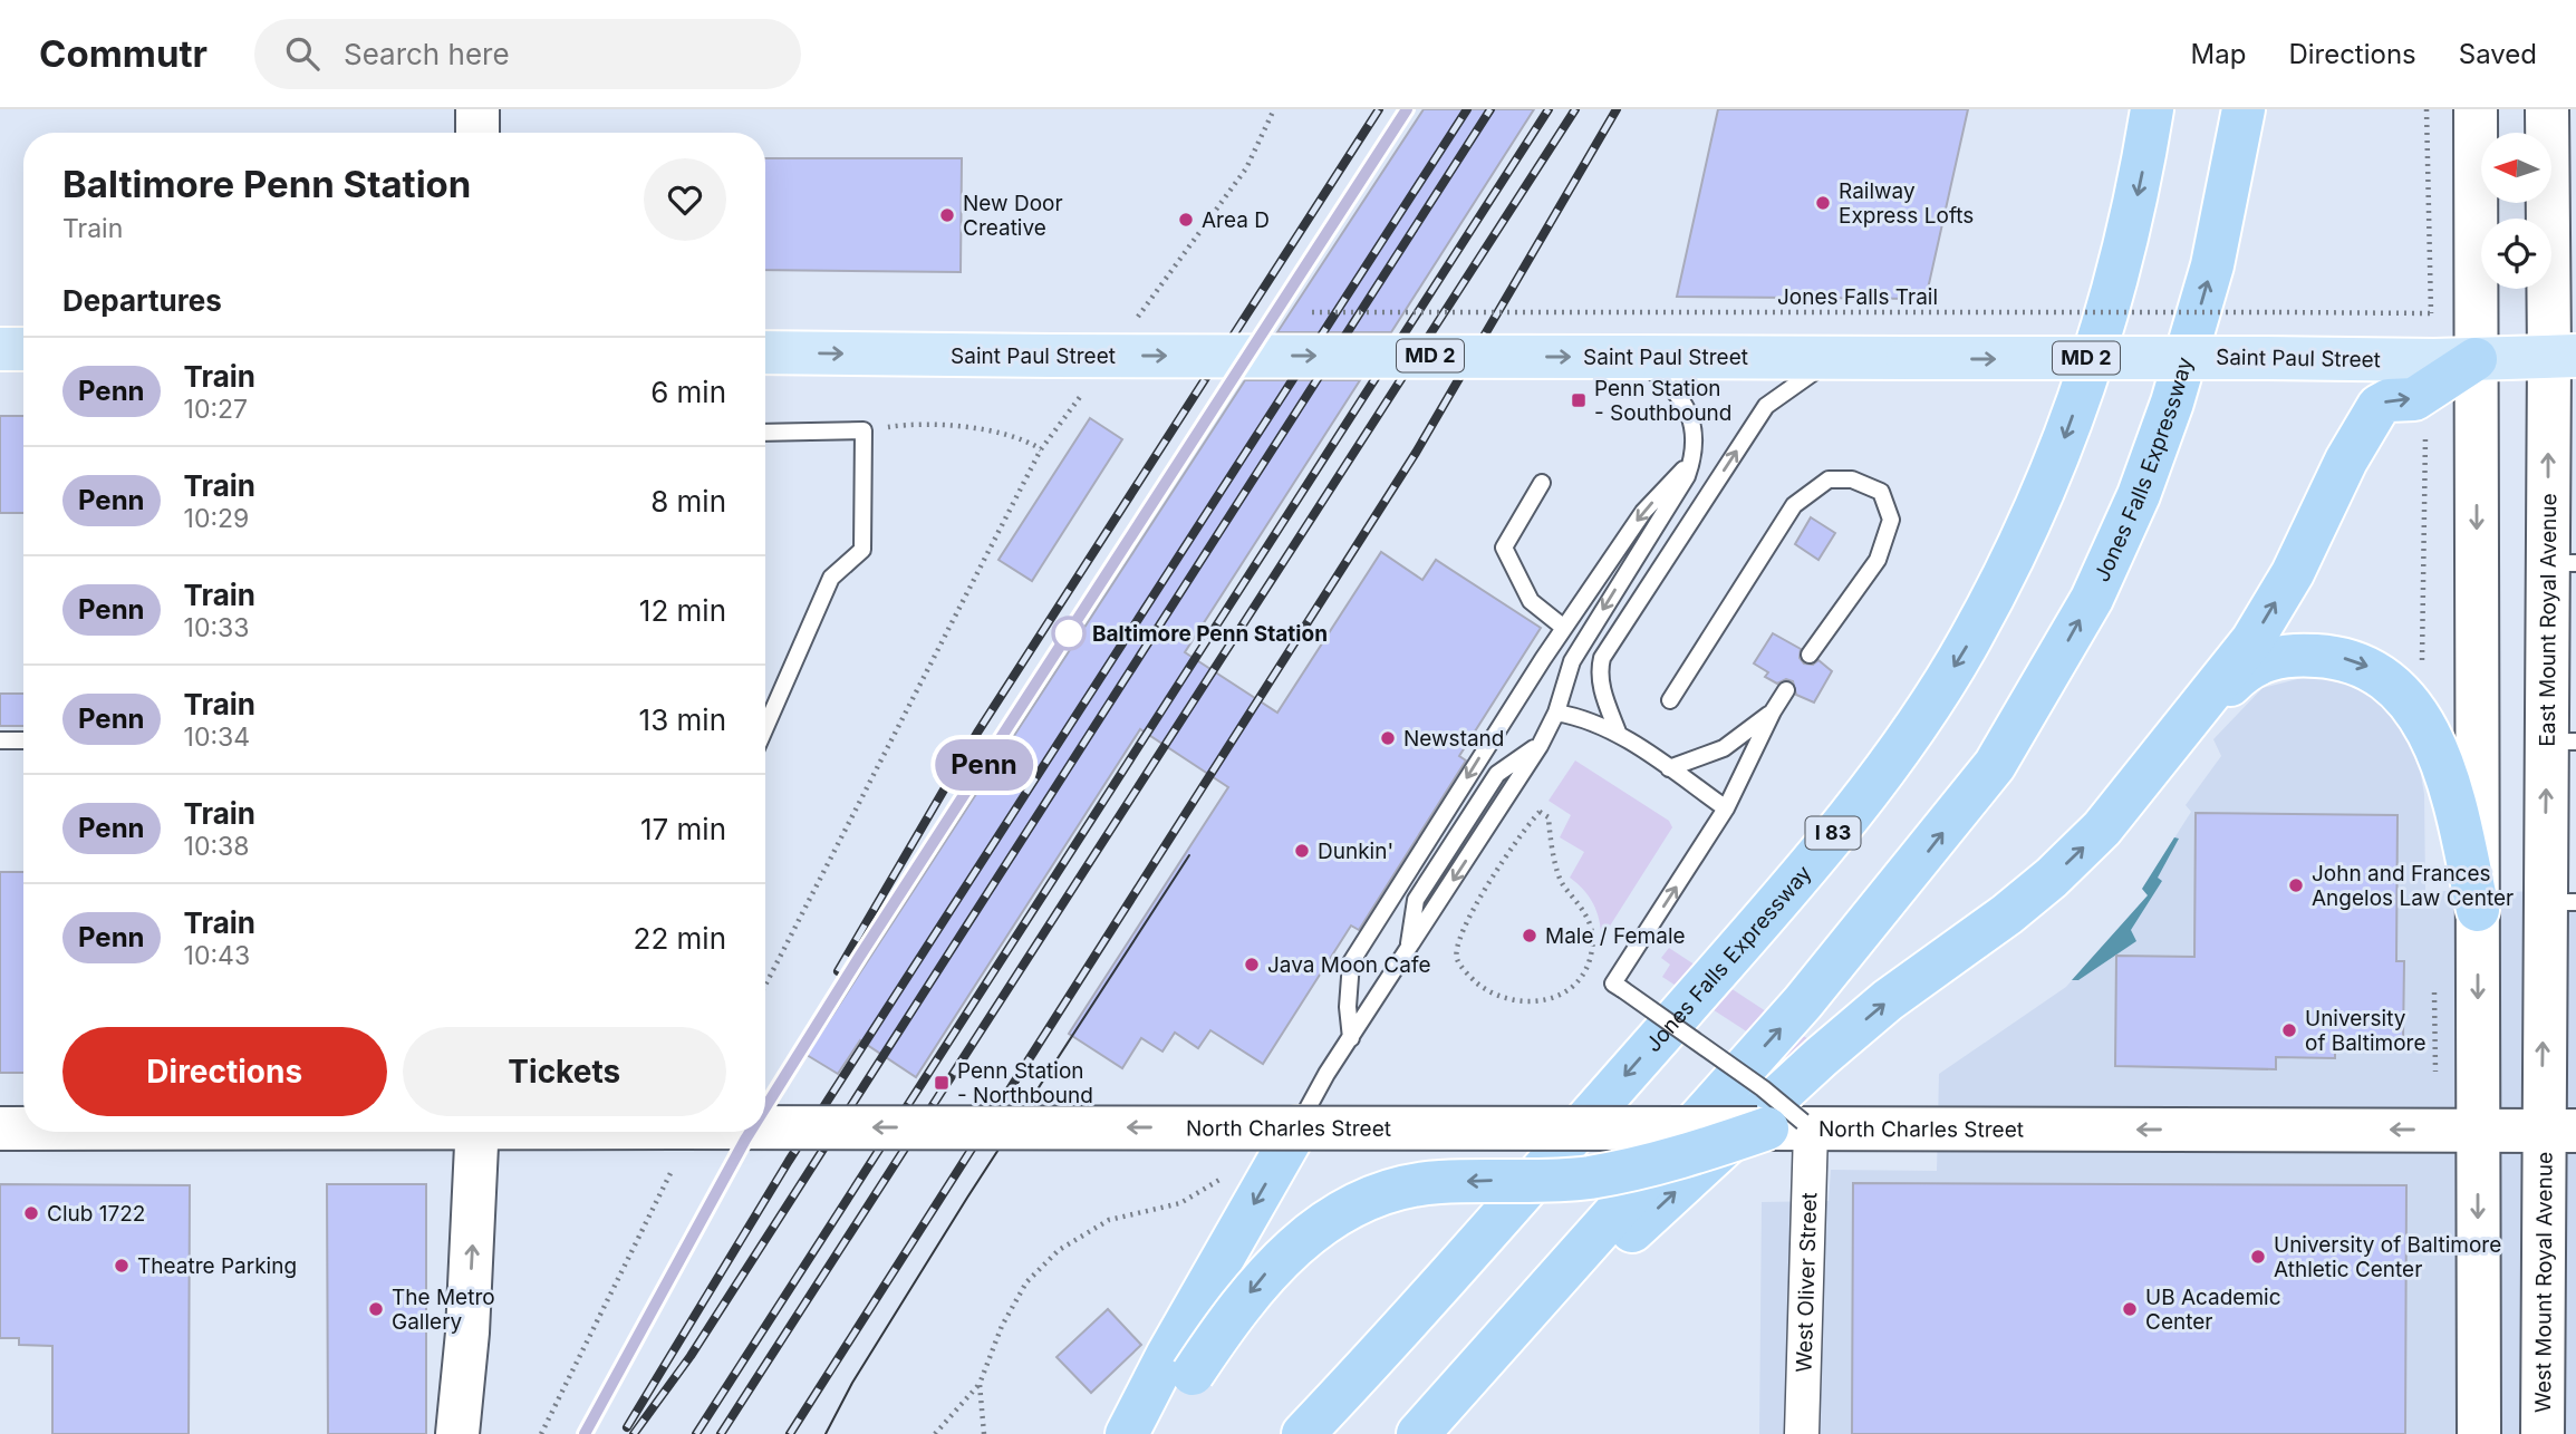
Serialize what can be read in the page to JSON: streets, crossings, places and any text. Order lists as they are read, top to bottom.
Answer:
{
  "streets": {
    "highway": ["Jones Falls Expressway", "I 83"],
    "main road": [
      "Saint Paul Street",
      "MD 2",
      "East Mount Royal Avenue",
      "North Charles Street",
      "West Mount Royal Avenue"
    ],
    "street": ["West Oliver Street"],
    "path": ["Jones Falls Trail"]
  },
  "crossings": [
    ["Saint Paul Street", "East Mount Royal Avenue"],
    ["East Mount Royal Avenue", "North Charles Street"],
    ["East Mount Royal Avenue", "West Mount Royal Avenue"],
    ["North Charles Street", "West Oliver Street"],
    ["North Charles Street", "West Mount Royal Avenue"]
  ],
  "one_way": ["Saint Paul Street", "North Charles Street"],
  "places": {
    "other": [
      "Railway Express Lofts",
      "New Door Creative",
      "Area D",
      "Baltimore Penn Station",
      "Newstand",
      "Dunkin'",
      "John and Frances Angelos Law Center",
      "Male / Female",
      "Java Moon Cafe",
      "University of Baltimore",
      "Club 1722",
      "University of Baltimore Athletic Center",
      "Theatre Parking",
      "The Metro Gallery",
      "UB Academic Center"
    ],
    "transit": ["Penn Station - Southbound", "Penn Station - Northbound"]
  },
  "north": "left",
  "page": {
    "header": "Commutr",
    "search": "Search here",
    "nav": ["Map", "Directions", "Saved"],
    "on_map": "Penn",
    "heading": [
      ["Baltimore Penn Station", "Train"],
      "Departures"
    ],
    "list": [
      {
        "mark": "Penn",
        "name": "Train",
        "note": "10:27",
        "value": "6 min"
      },
      {
        "mark": "Penn",
        "name": "Train",
        "note": "10:29",
        "value": "8 min"
      },
      {
        "mark": "Penn",
        "name": "Train",
        "note": "10:33",
        "value": "12 min"
      },
      {
        "mark": "Penn",
        "name": "Train",
        "note": "10:34",
        "value": "13 min"
      },
      {
        "mark": "Penn",
        "name": "Train",
        "note": "10:38",
        "value": "17 min"
      },
      {
        "mark": "Penn",
        "name": "Train",
        "note": "10:43",
        "value": "22 min"
      }
    ],
    "buttons": ["Directions", "Tickets"]
  }
}
